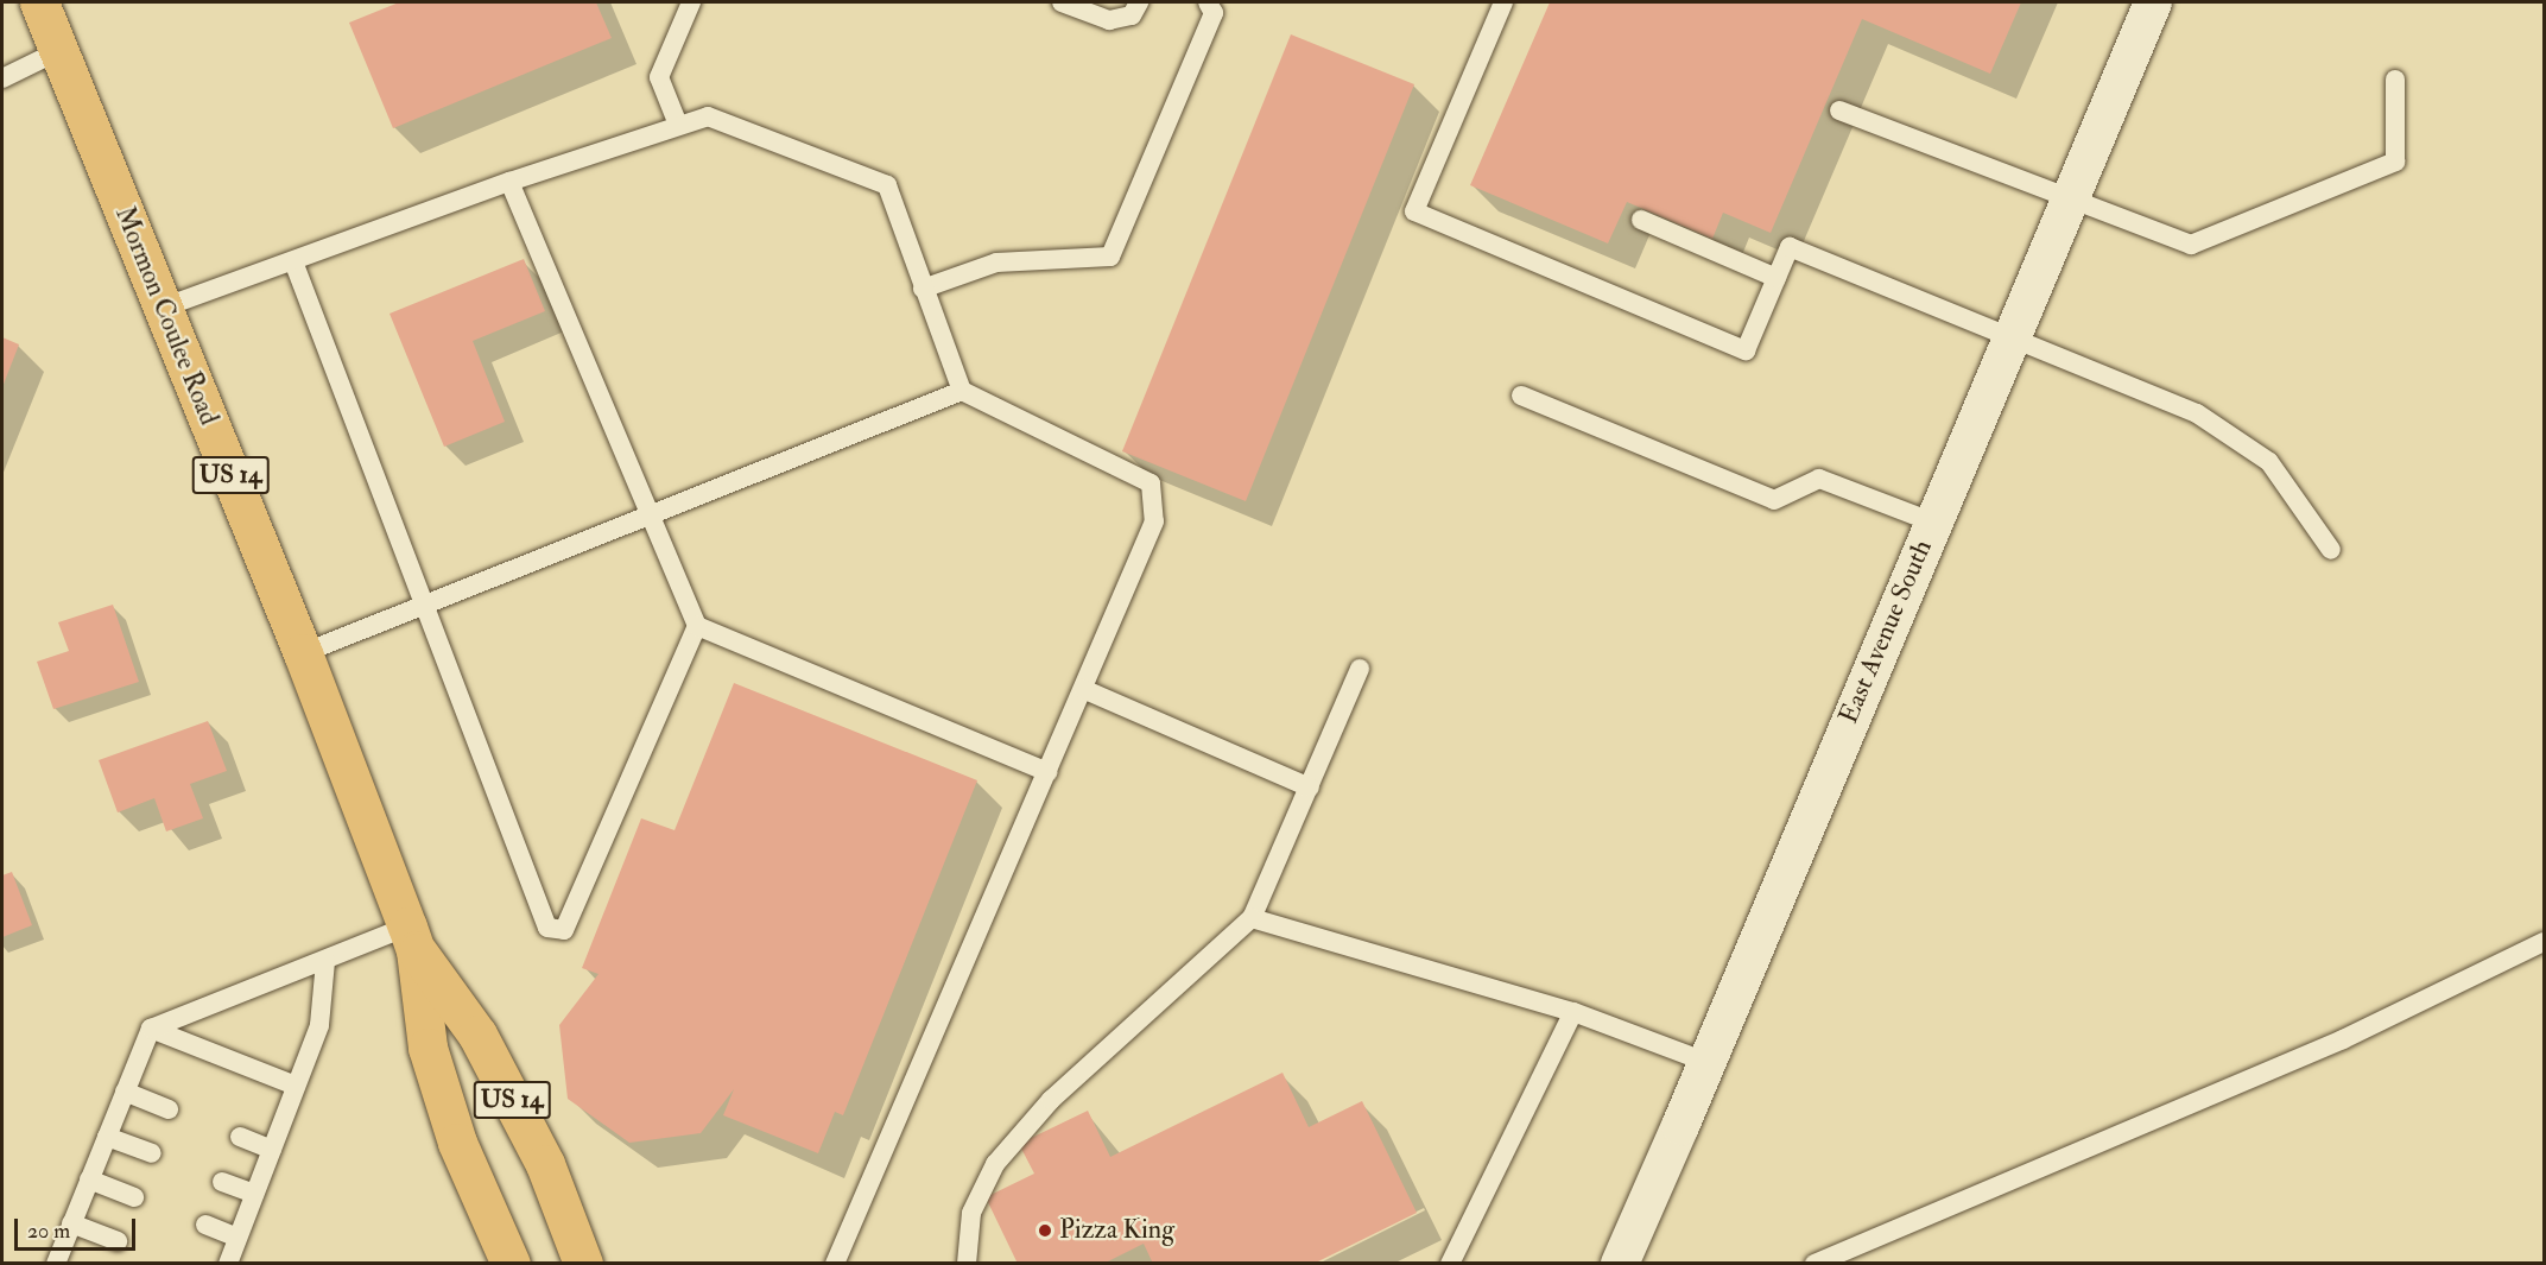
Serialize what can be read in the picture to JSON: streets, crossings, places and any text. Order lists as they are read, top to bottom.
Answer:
{
  "streets": {
    "highway": ["Mormon Coulee Road", "US 14"],
    "street": ["East Avenue South"]
  },
  "places": ["Pizza King"],
  "scale_bar": "20 m"
}
